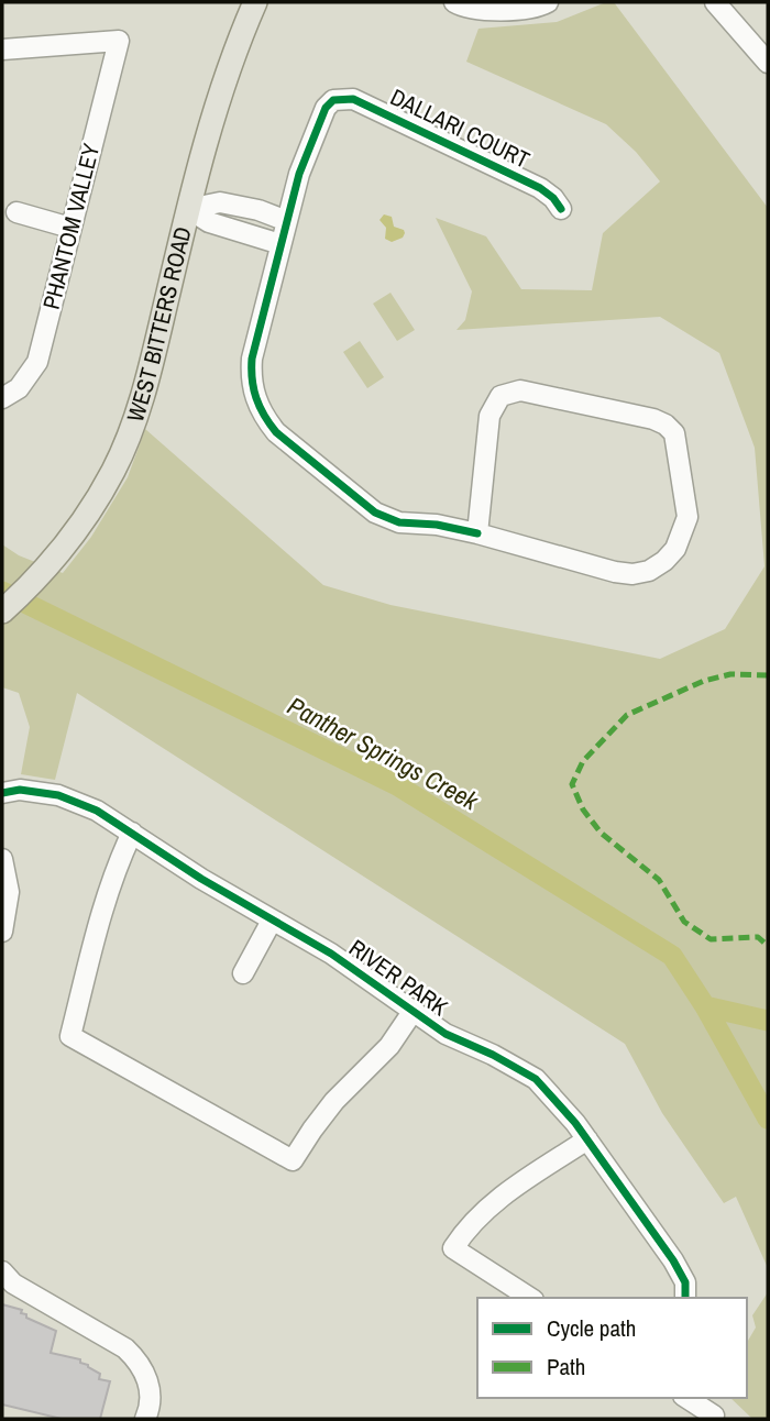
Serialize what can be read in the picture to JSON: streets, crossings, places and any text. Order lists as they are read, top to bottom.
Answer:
{
  "streets": {
    "main road": ["WEST BITTERS ROAD"],
    "street": ["DALLARI COURT", "PHANTOM VALLEY", "RIVER PARK"]
  },
  "water": ["Panther Springs Creek"],
  "legend": ["Cycle path", "Path"]
}
